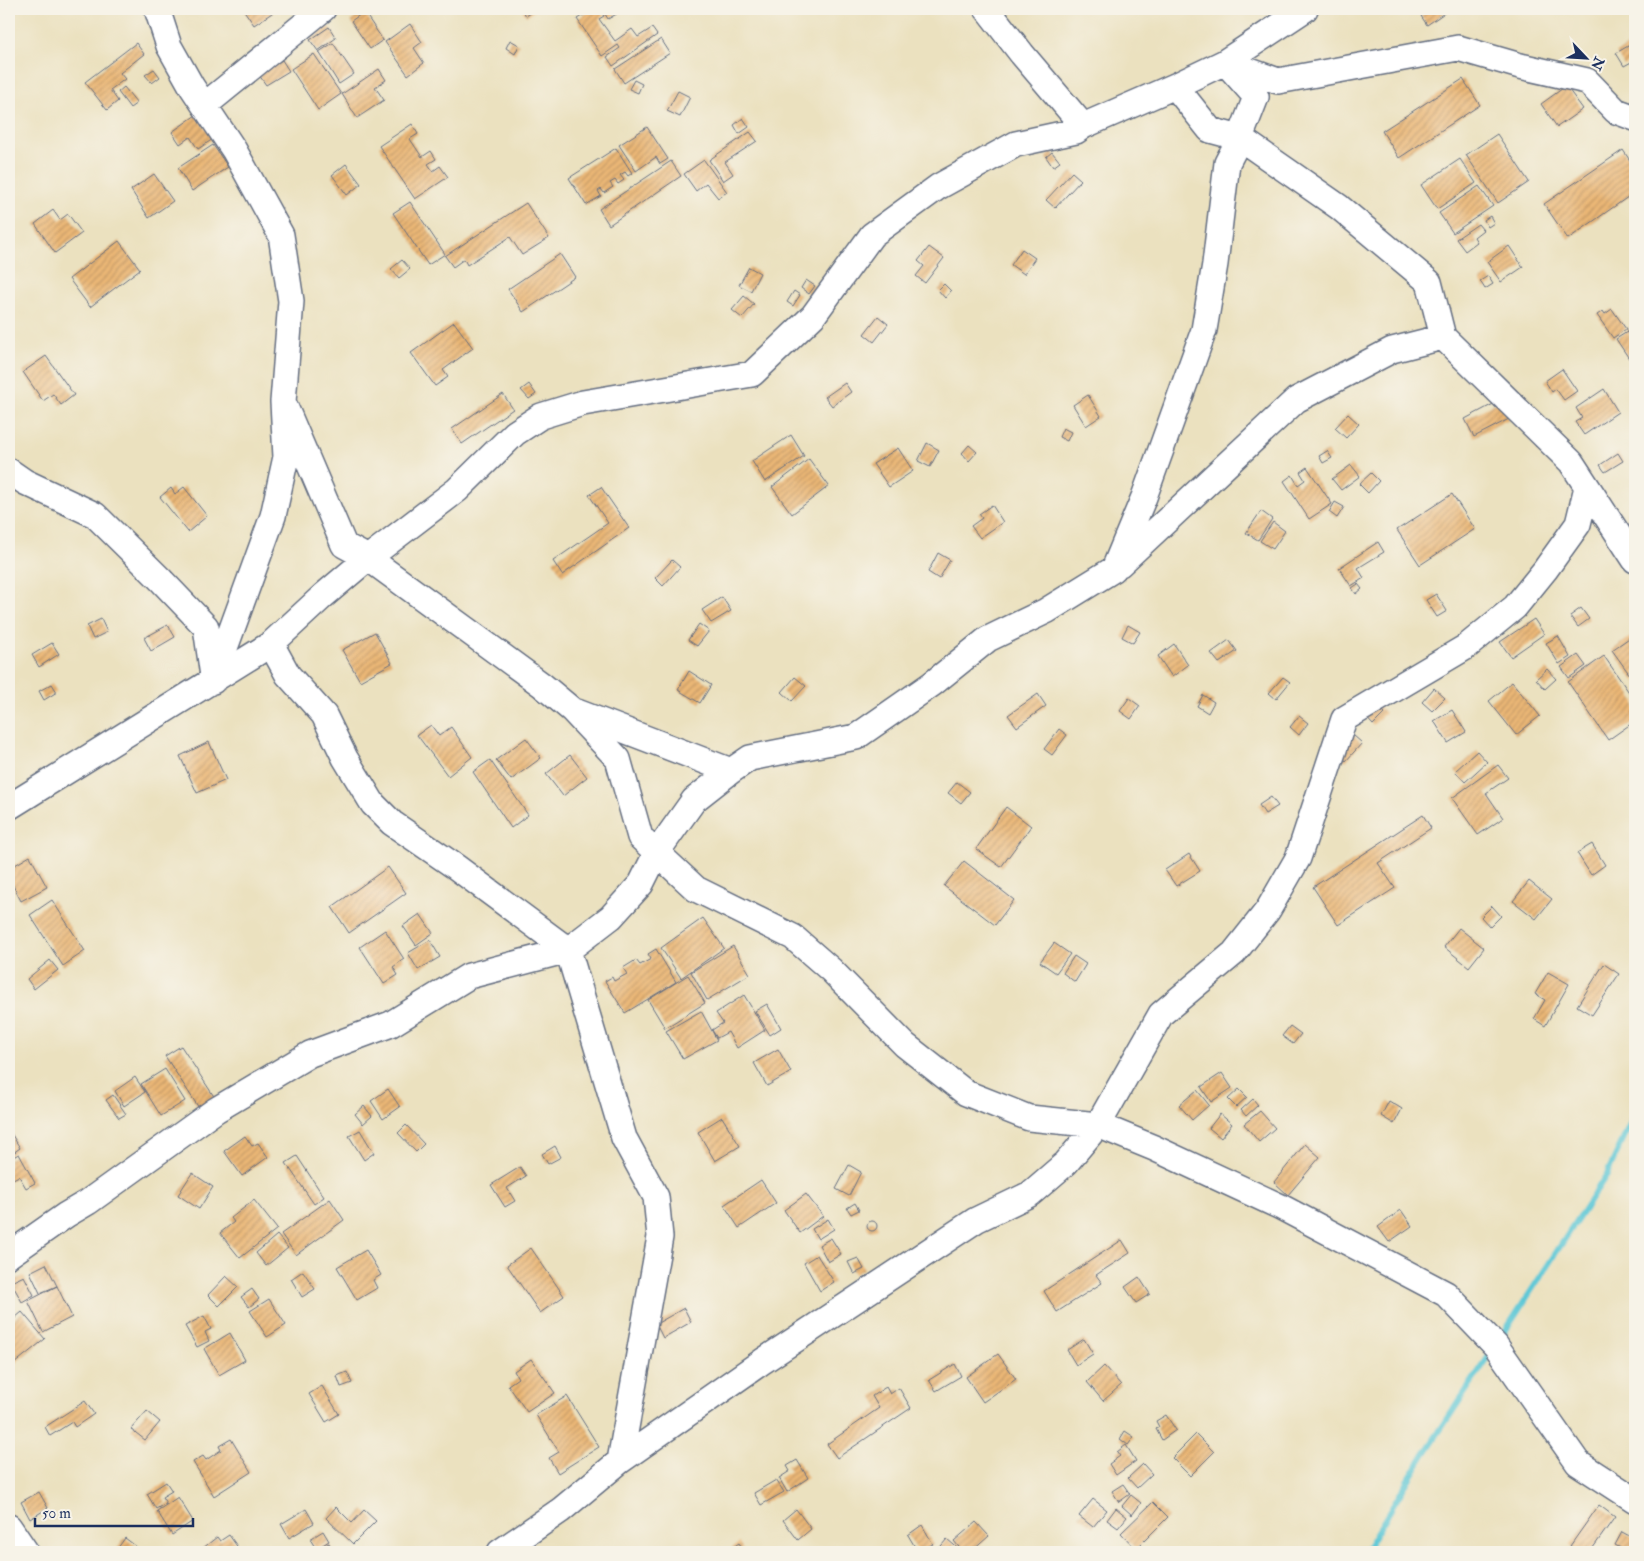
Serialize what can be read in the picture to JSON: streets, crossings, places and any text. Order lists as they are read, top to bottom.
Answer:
{
  "scale_bar": "50 m",
  "north": "bottom right"
}
